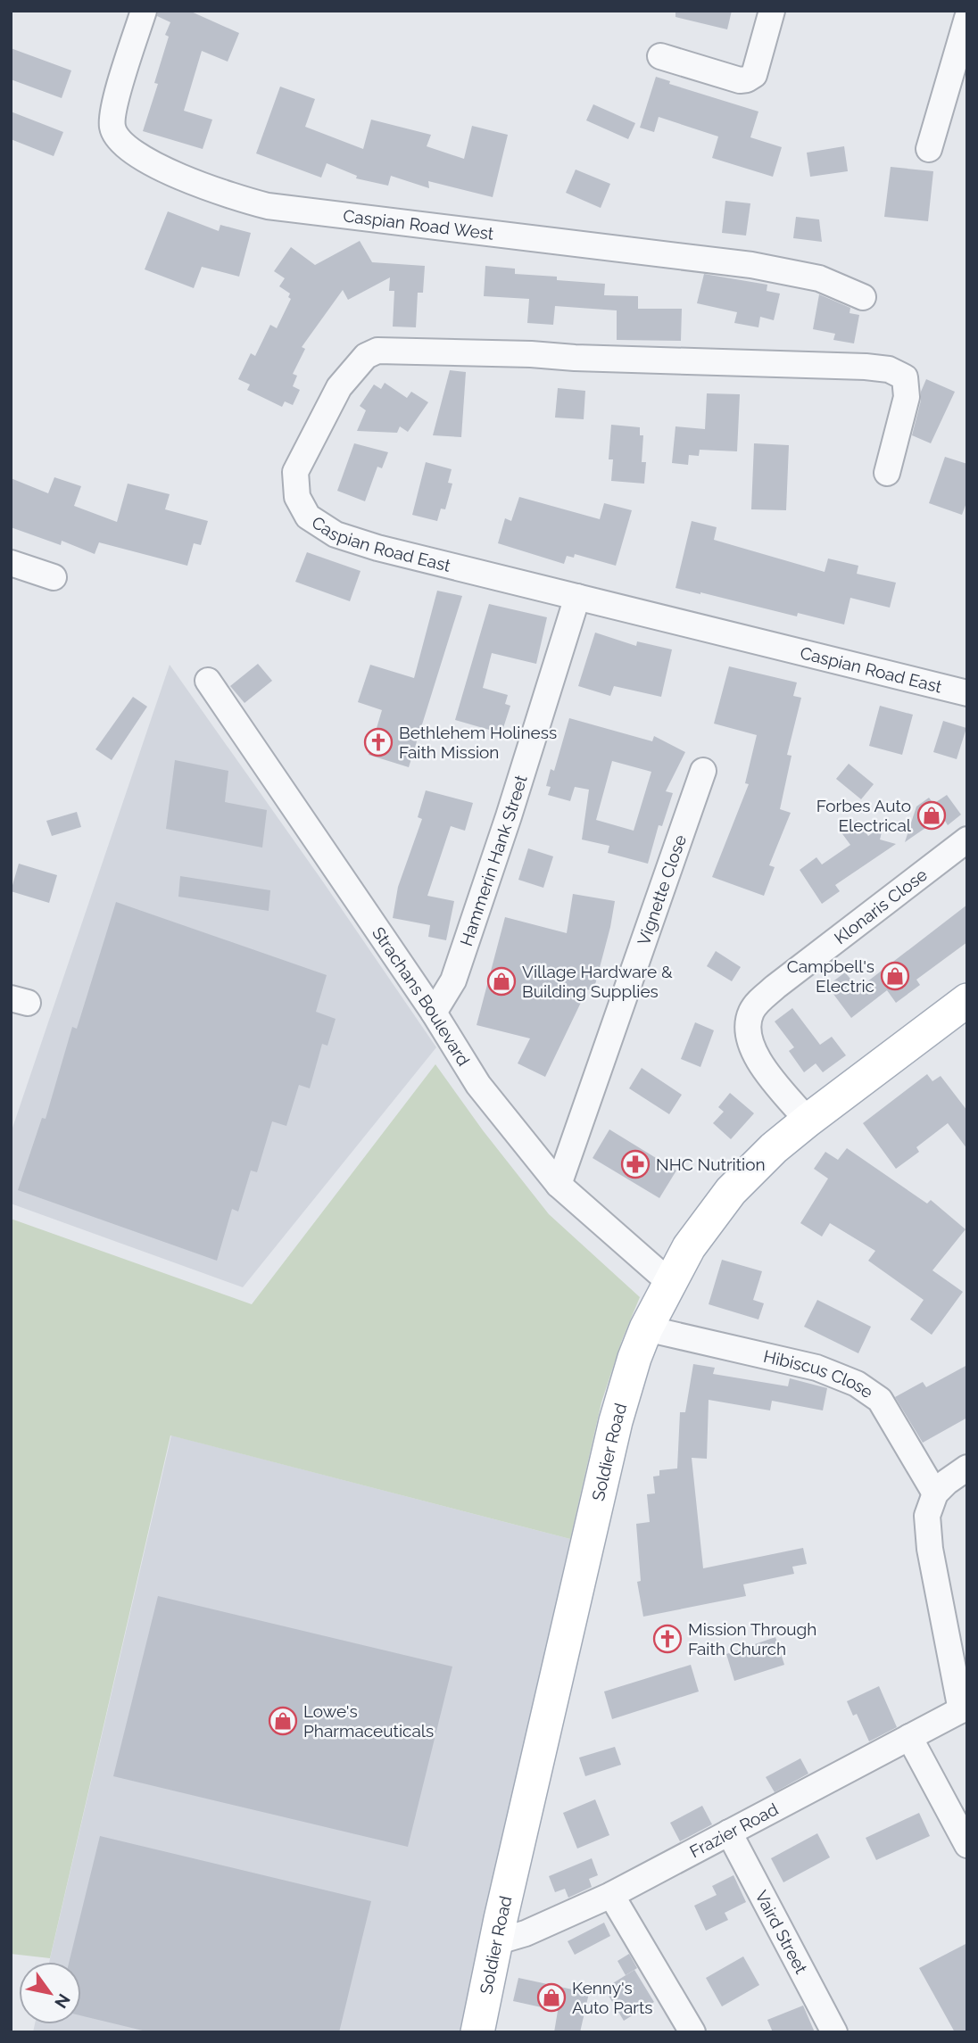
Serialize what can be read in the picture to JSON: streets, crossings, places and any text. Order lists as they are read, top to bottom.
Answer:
{
  "streets": {
    "main road": ["Soldier Road"],
    "street": [
      "Caspian Road West",
      "Caspian Road East",
      "Hammerin Hank Street",
      "Vignette Close",
      "Klonaris Close",
      "Strachans Boulevard",
      "Hibiscus Close",
      "Frazier Road",
      "Vaird Street"
    ]
  },
  "crossings": [
    ["Caspian Road East", "Hammerin Hank Street"],
    ["Hammerin Hank Street", "Strachans Boulevard"],
    ["Vignette Close", "Strachans Boulevard"],
    ["Klonaris Close", "Soldier Road"],
    ["Strachans Boulevard", "Soldier Road"],
    ["Hibiscus Close", "Soldier Road"],
    ["Soldier Road", "Frazier Road"],
    ["Frazier Road", "Vaird Street"]
  ],
  "places": {
    "church": ["Bethlehem Holiness Faith Mission", "Mission Through Faith Church"],
    "shop": [
      "Forbes Auto Electrical",
      "Campbell's Electric",
      "Village Hardware & Building Supplies",
      "Lowe's Pharmaceuticals",
      "Kenny's Auto Parts"
    ],
    "pharmacy": ["NHC Nutrition"]
  },
  "north": "bottom right"
}
